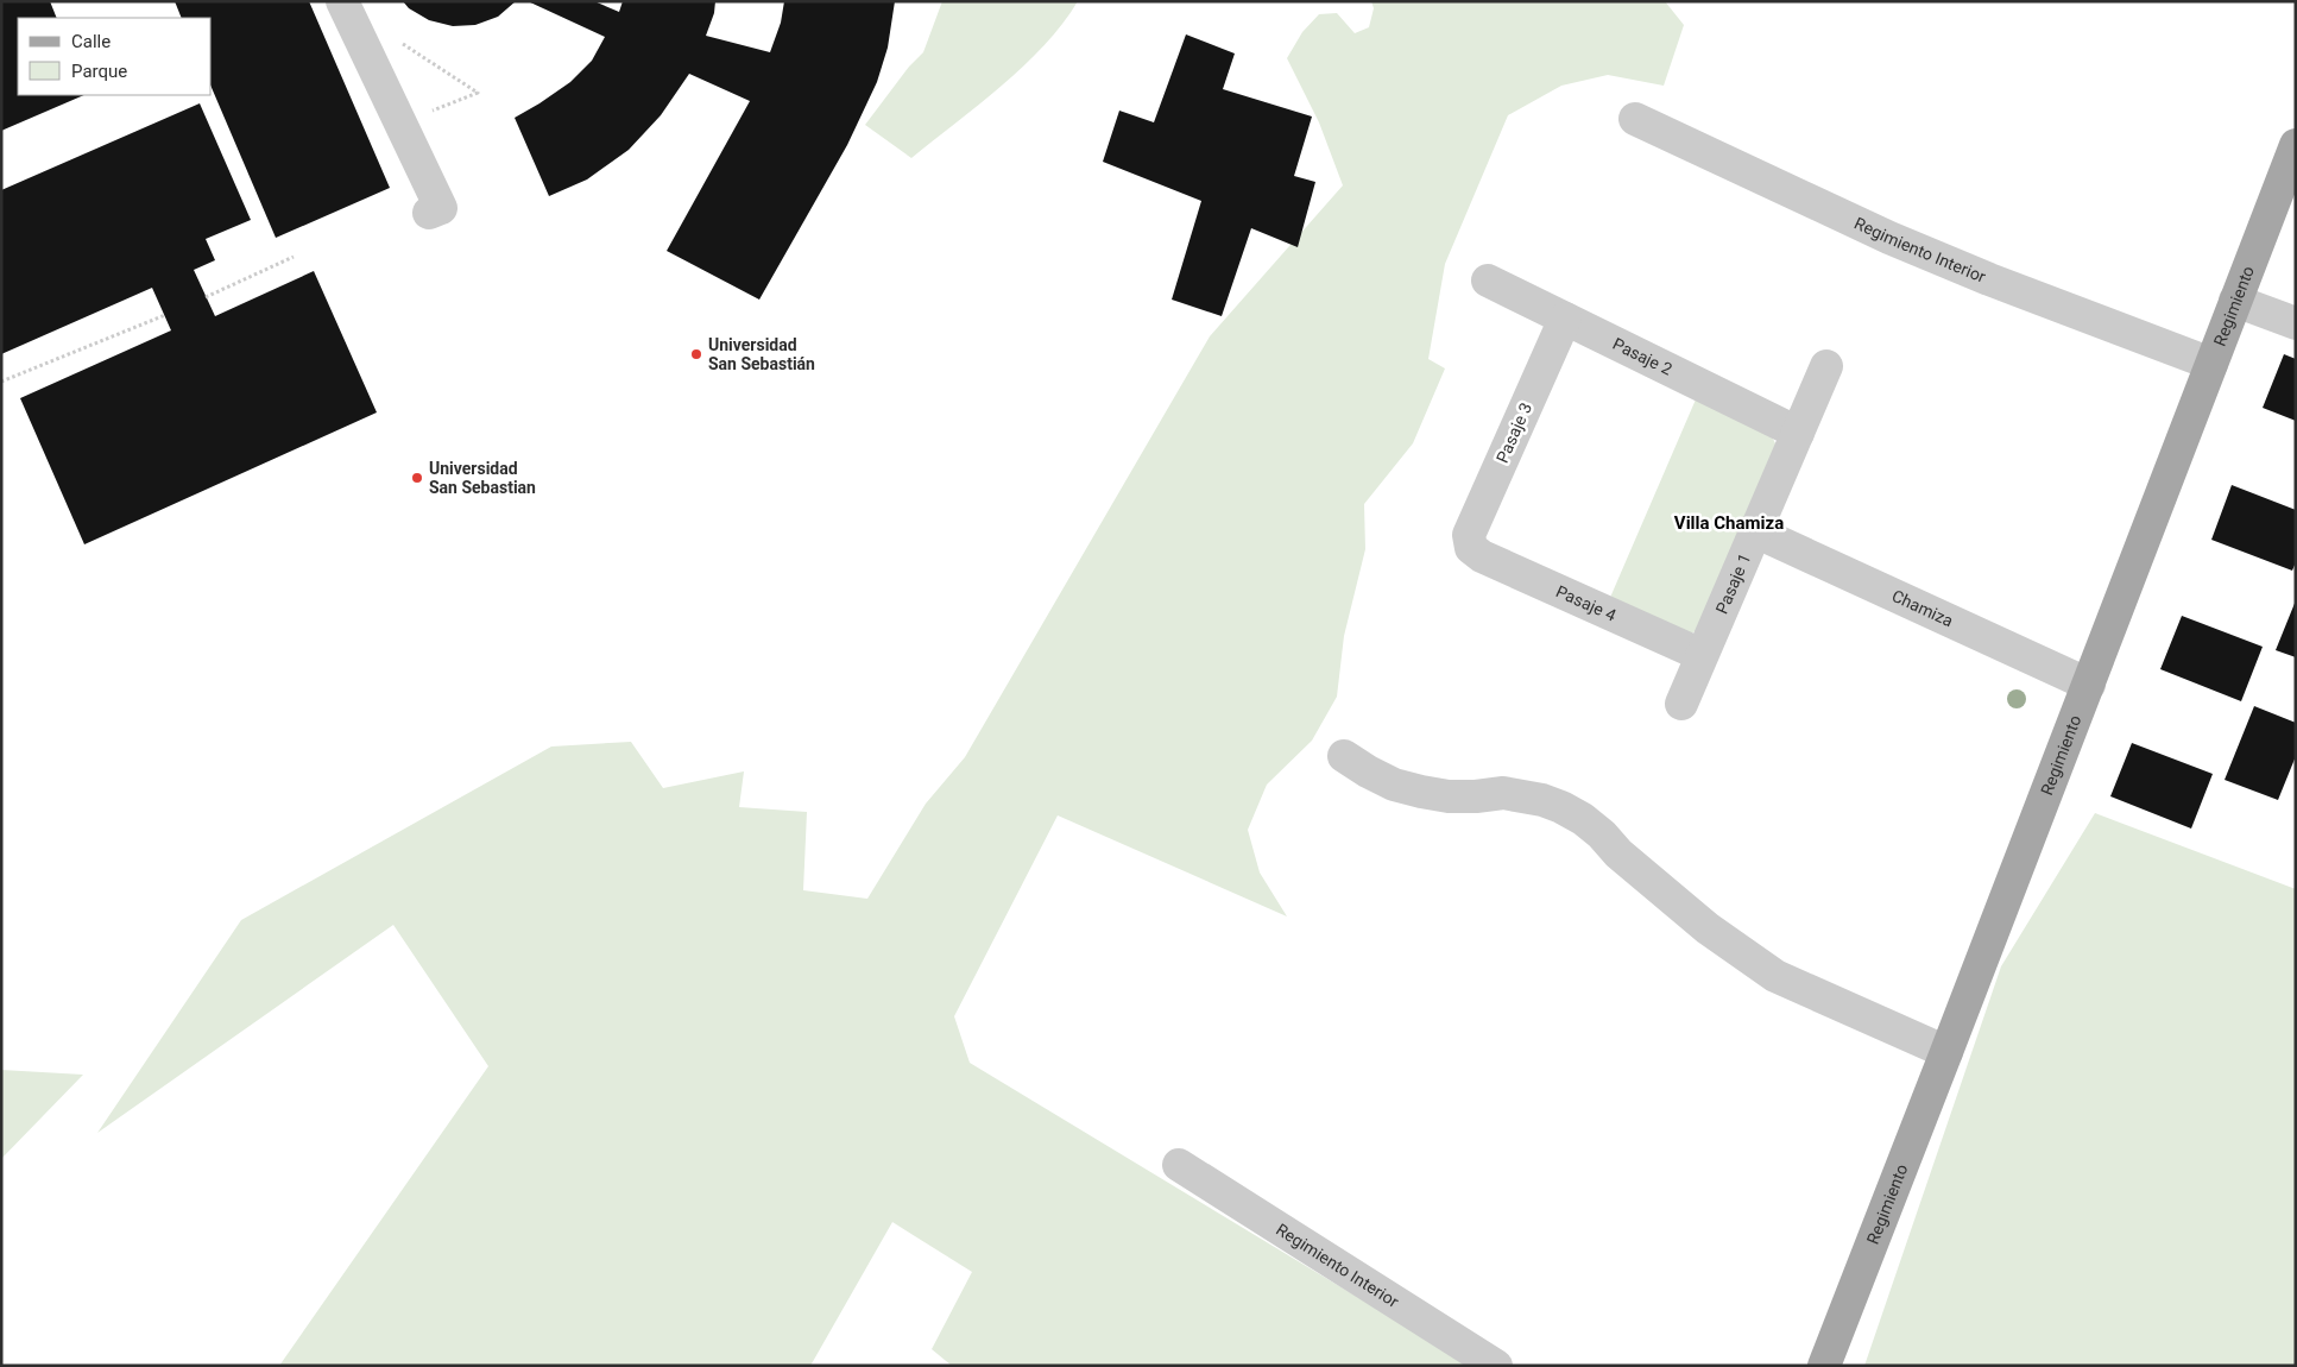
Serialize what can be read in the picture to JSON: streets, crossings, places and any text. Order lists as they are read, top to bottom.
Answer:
{
  "streets": {
    "main road": ["Regimiento"],
    "street": [
      "Regimiento Interior",
      "Pasaje 2",
      "Pasaje 3",
      "Pasaje 1",
      "Pasaje 4",
      "Chamiza"
    ]
  },
  "crossings": [
    ["Regimiento Interior", "Regimiento"],
    ["Regimiento", "Chamiza"],
    ["Pasaje 2", "Pasaje 3"],
    ["Pasaje 2", "Pasaje 1"],
    ["Pasaje 3", "Pasaje 4"],
    ["Pasaje 1", "Pasaje 4"],
    ["Pasaje 1", "Chamiza"]
  ],
  "districts": ["Villa Chamiza"],
  "places": ["Universidad San Sebastián", "Universidad San Sebastian"],
  "legend": ["Calle", "Parque"]
}
